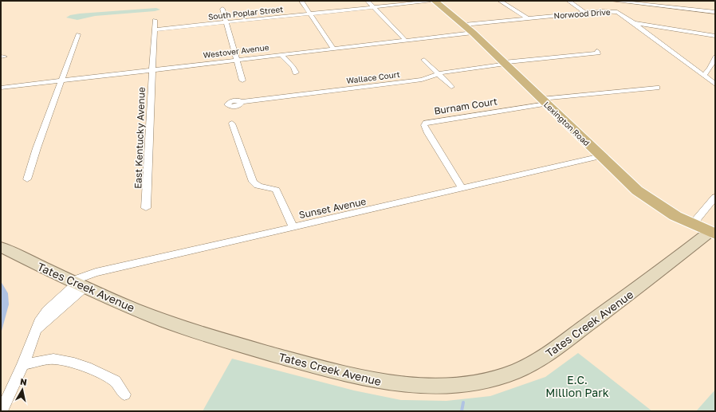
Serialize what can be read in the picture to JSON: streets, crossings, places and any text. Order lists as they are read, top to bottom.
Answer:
{
  "streets": {
    "main road": ["Lexington Road", "Tates Creek Avenue"],
    "street": [
      "South Poplar Street",
      "Norwood Drive",
      "Westover Avenue",
      "Wallace Court",
      "Burnam Court",
      "East Kentucky Avenue",
      "Sunset Avenue"
    ]
  },
  "crossings": [
    ["South Poplar Street", "Lexington Road"],
    ["South Poplar Street", "East Kentucky Avenue"],
    ["Norwood Drive", "Lexington Road"],
    ["Westover Avenue", "Lexington Road"],
    ["Westover Avenue", "East Kentucky Avenue"],
    ["Wallace Court", "Lexington Road"],
    ["Burnam Court", "Lexington Road"],
    ["Burnam Court", "Sunset Avenue"],
    ["Lexington Road", "Sunset Avenue"],
    ["Lexington Road", "Tates Creek Avenue"],
    ["Sunset Avenue", "Tates Creek Avenue"]
  ],
  "parks": ["E.C. Million Park"],
  "north": "top"
}
